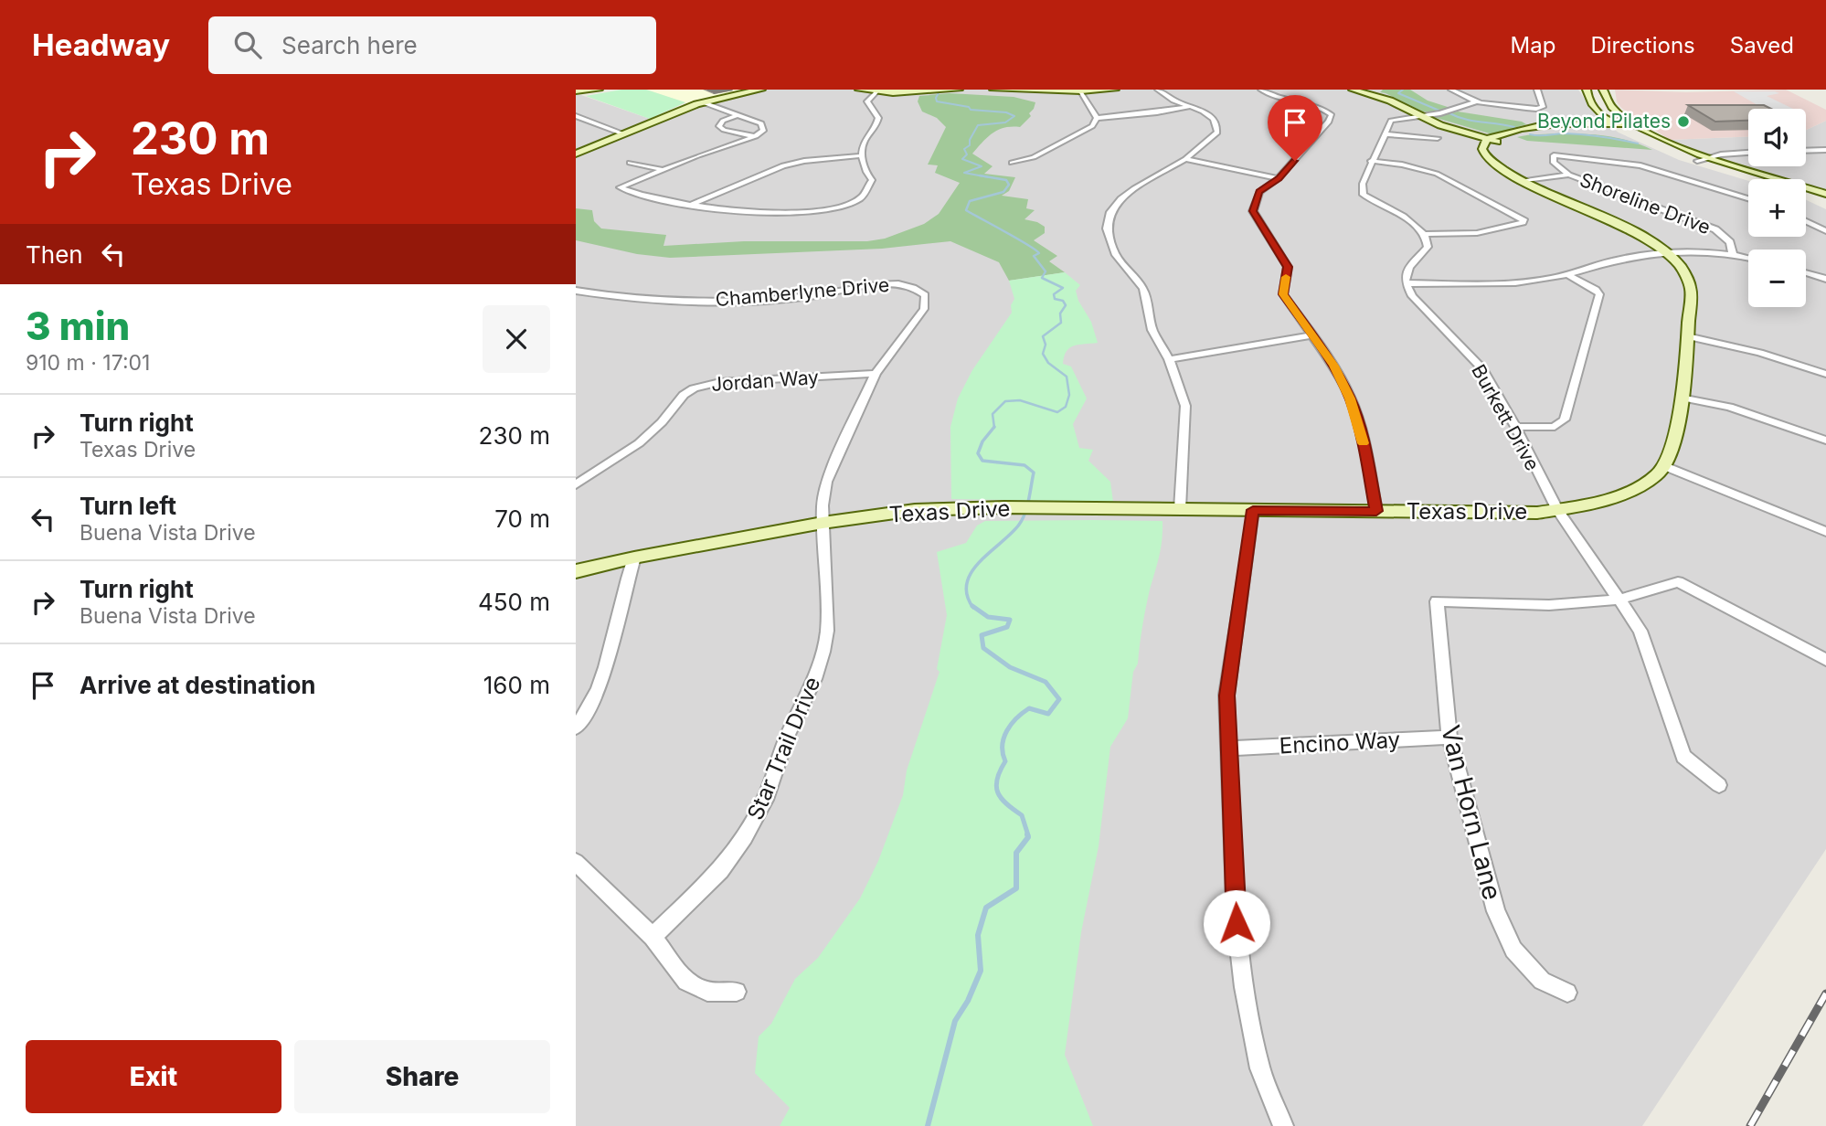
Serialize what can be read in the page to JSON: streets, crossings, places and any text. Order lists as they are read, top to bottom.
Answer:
{
  "streets": {
    "main road": ["Texas Drive"],
    "street": [
      "Shoreline Drive",
      "Chamberlyne Drive",
      "Jordan Way",
      "Burkett Drive",
      "Encino Way",
      "Star Trail Drive",
      "Van Horn Lane"
    ]
  },
  "crossings": [
    ["Chamberlyne Drive", "Jordan Way"],
    ["Chamberlyne Drive", "Texas Drive"],
    ["Chamberlyne Drive", "Star Trail Drive"],
    ["Burkett Drive", "Texas Drive"],
    ["Burkett Drive", "Van Horn Lane"],
    ["Texas Drive", "Star Trail Drive"],
    ["Encino Way", "Van Horn Lane"]
  ],
  "places": ["Beyond Pilates"],
  "page": {
    "header": "Headway",
    "search": "Search here",
    "nav": ["Map", "Directions", "Saved"],
    "turn": ["230 m", "Texas Drive"],
    "map_buttons": ["+", "−"],
    "then": "Then",
    "heading": ["3 min", "910 m · 17:01"],
    "list": [
      {
        "name": "Turn right",
        "note": "Texas Drive",
        "value": "230 m"
      },
      {
        "name": "Turn left",
        "note": "Buena Vista Drive",
        "value": "70 m"
      },
      {
        "name": "Turn right",
        "note": "Buena Vista Drive",
        "value": "450 m"
      },
      {
        "name": "Arrive at destination",
        "value": "160 m"
      }
    ],
    "buttons": ["Exit", "Share"]
  }
}
